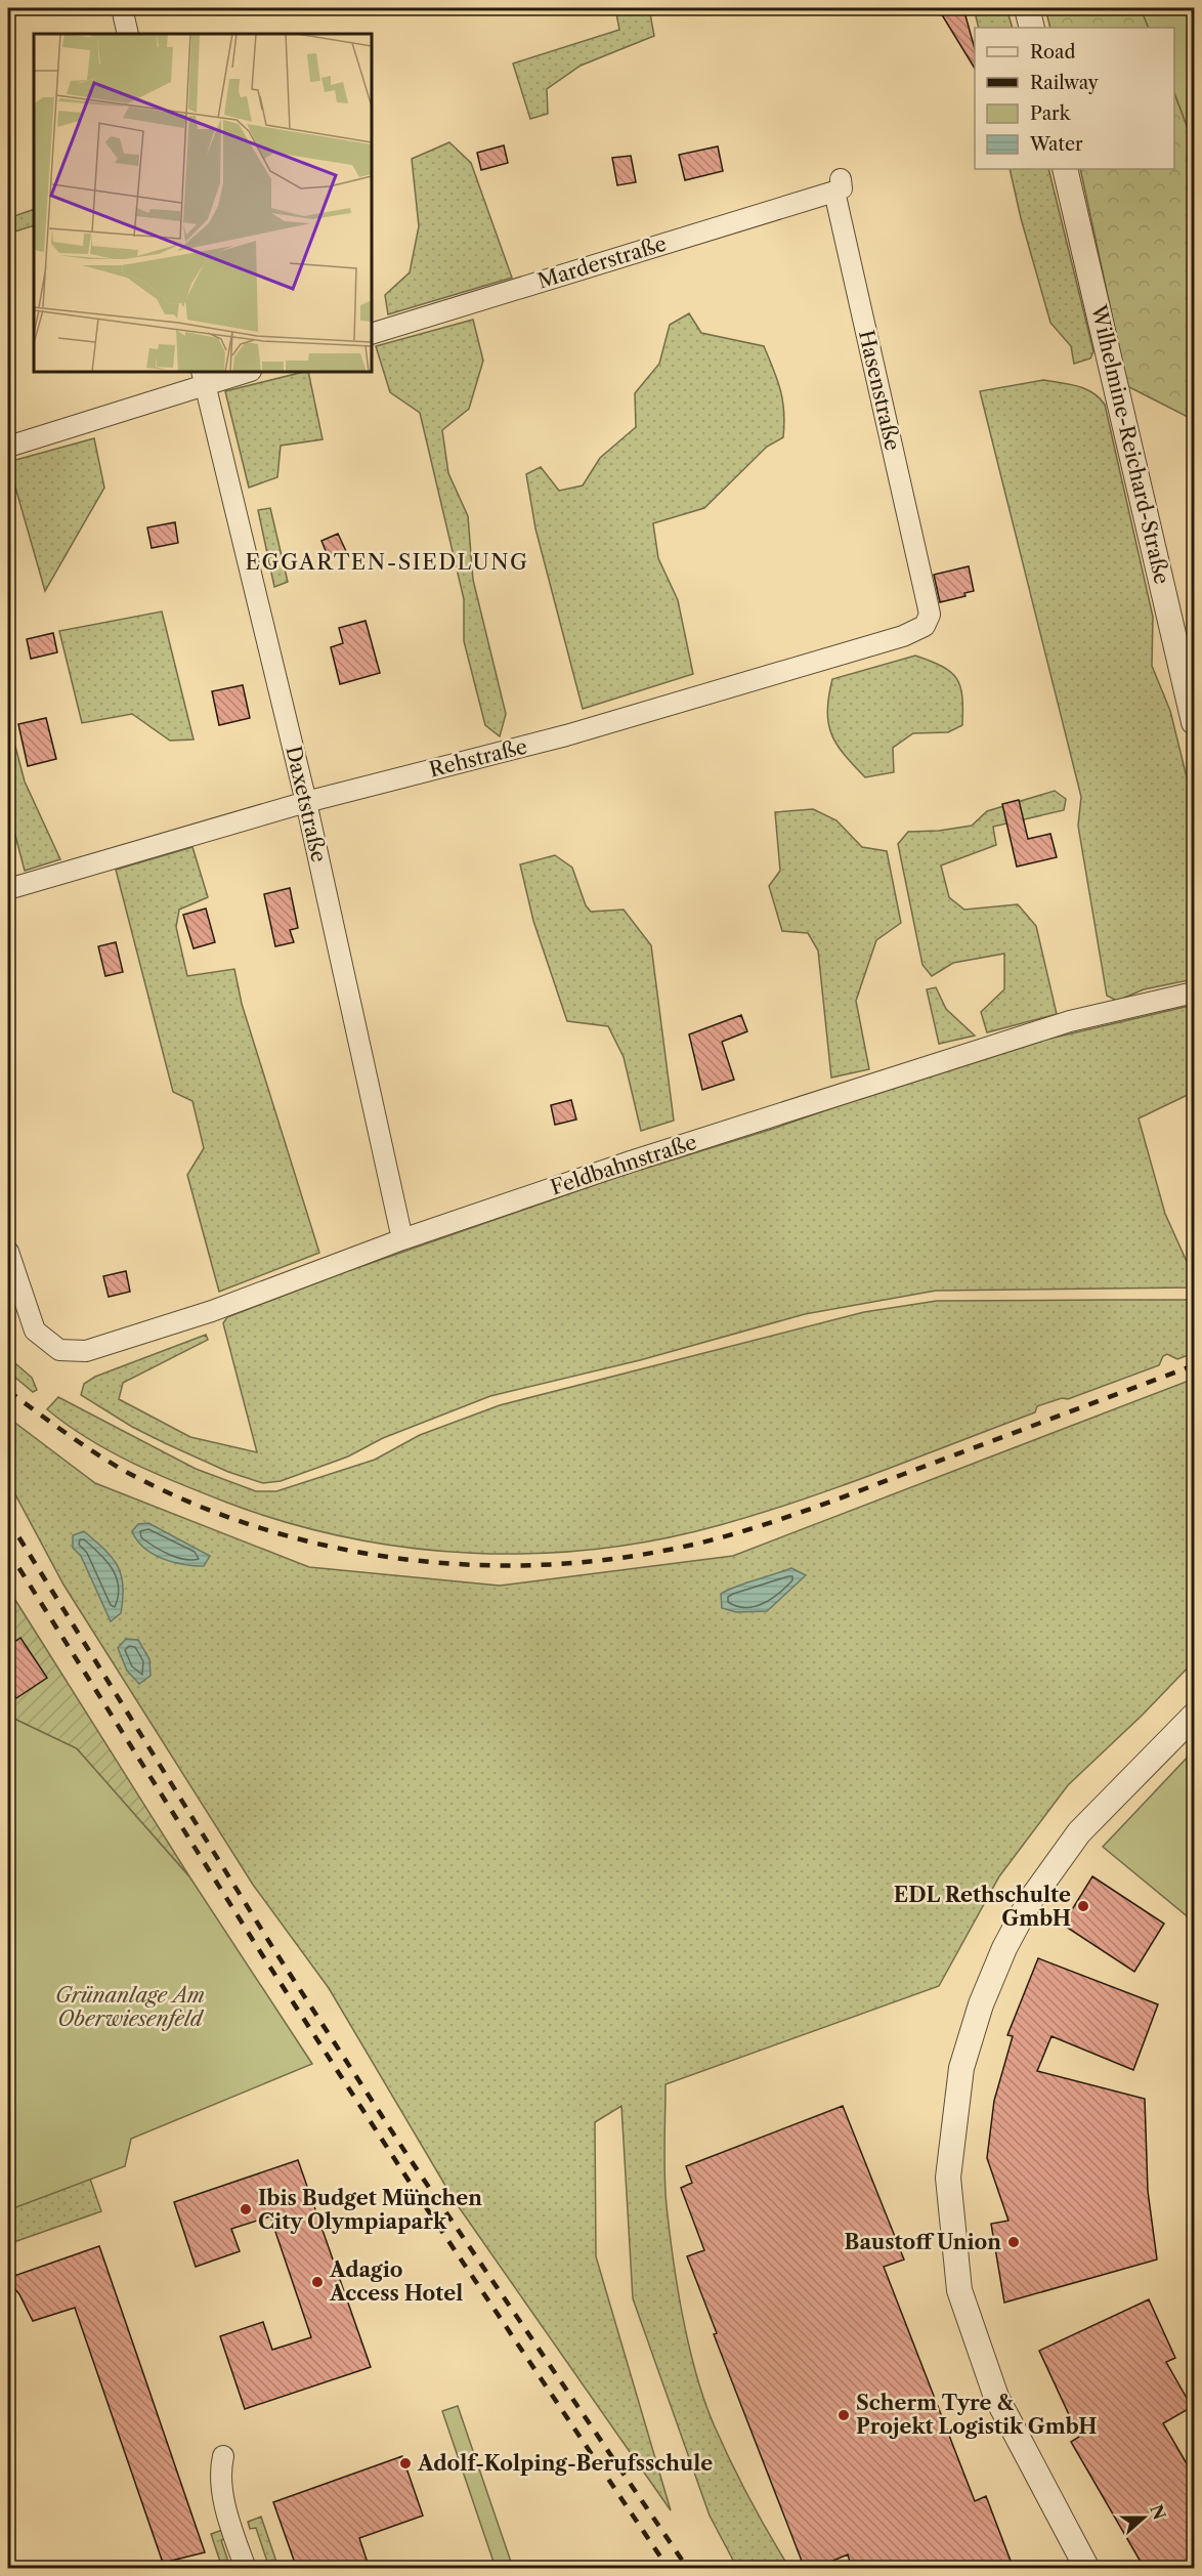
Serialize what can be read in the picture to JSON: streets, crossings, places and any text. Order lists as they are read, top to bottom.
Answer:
{
  "streets": {
    "street": [
      "Marderstraße",
      "Hasenstraße",
      "Wilhelmine-Reichard-Straße",
      "Rehstraße",
      "Daxetstraße",
      "Feldbahnstraße"
    ]
  },
  "crossings": [
    ["Marderstraße", "Hasenstraße"],
    ["Hasenstraße", "Rehstraße"],
    ["Rehstraße", "Daxetstraße"],
    ["Daxetstraße", "Feldbahnstraße"]
  ],
  "districts": ["EGGARTEN-SIEDLUNG"],
  "parks": ["Grünanlage Am Oberwiesenfeld"],
  "places": [
    "EDL Rethschulte GmbH",
    "Ibis Budget München City Olympiapark",
    "Baustoff Union",
    "Adagio Access Hotel",
    "Scherm Tyre & Projekt Logistik GmbH",
    "Adolf-Kolping-Berufsschule"
  ],
  "legend": [
    "Road",
    "Railway",
    "Park",
    "Water"
  ],
  "north": "right"
}
